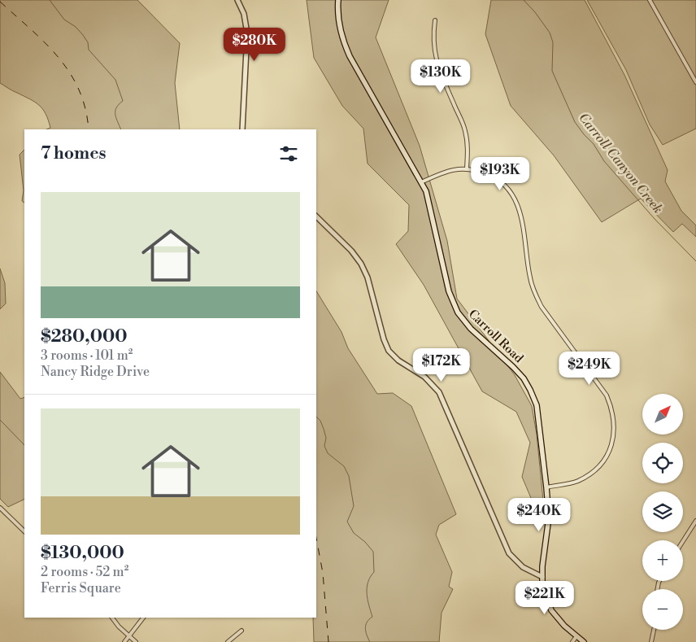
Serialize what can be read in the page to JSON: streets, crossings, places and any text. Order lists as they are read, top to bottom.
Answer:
{
  "streets": {
    "main road": ["Carroll Road"]
  },
  "water": ["Carroll Canyon Creek"],
  "north": "top right",
  "page": {
    "price": [
      "$280K",
      "$130K",
      "$193K",
      "$172K",
      "$249K",
      "$240K",
      "$221K"
    ],
    "heading": "7 homes",
    "list": [
      {
        "name": "$280,000",
        "note": "3 rooms · 101 m² · Nancy Ridge Drive"
      },
      {
        "name": "$130,000",
        "note": "2 rooms · 52 m² · Ferris Square"
      }
    ],
    "map_buttons": ["+", "−"]
  }
}
